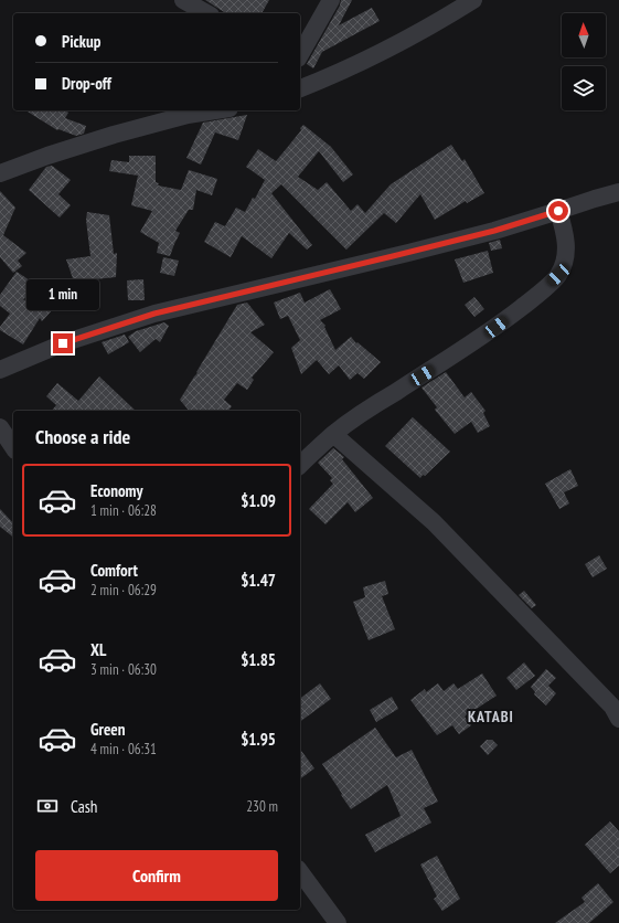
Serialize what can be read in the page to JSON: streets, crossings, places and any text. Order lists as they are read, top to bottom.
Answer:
{
  "districts": ["KATABI"],
  "north": "top",
  "page": {
    "banner": ["Pickup", "Drop-off"],
    "bubble": "1 min",
    "heading": "Choose a ride",
    "list": [
      {
        "name": "Economy",
        "note": "1 min · 06:28",
        "value": "$1.09"
      },
      {
        "name": "Comfort",
        "note": "2 min · 06:29",
        "value": "$1.47"
      },
      {
        "name": "XL",
        "note": "3 min · 06:30",
        "value": "$1.85"
      },
      {
        "name": "Green",
        "note": "4 min · 06:31",
        "value": "$1.95"
      }
    ],
    "pay": ["Cash", "230 m"],
    "buttons": "Confirm"
  }
}
